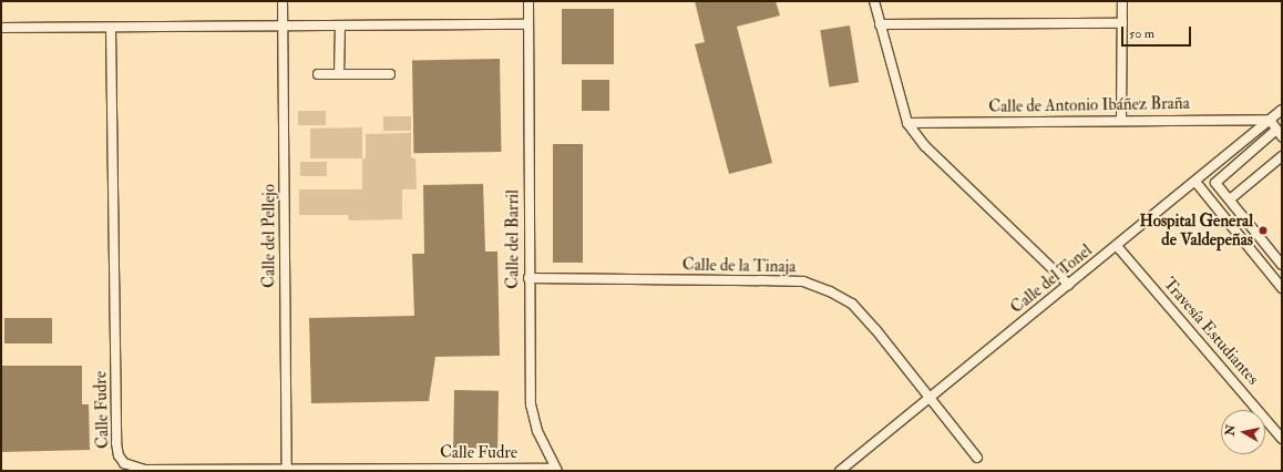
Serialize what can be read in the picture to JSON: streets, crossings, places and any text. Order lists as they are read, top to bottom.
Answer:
{
  "streets": {
    "street": [
      "Calle de Antonio Ibáñez Braña",
      "Calle del Pellejo",
      "Calle del Barril",
      "Calle de la Tinaja",
      "Calle del Tonel",
      "Travesía Estudiantes",
      "Calle Fudre"
    ]
  },
  "crossings": [
    ["Calle de Antonio Ibáñez Braña", "Calle del Tonel"],
    ["Calle del Pellejo", "Calle Fudre"],
    ["Calle del Barril", "Calle de la Tinaja"],
    ["Calle del Barril", "Calle Fudre"],
    ["Calle de la Tinaja", "Calle del Tonel"],
    ["Calle del Tonel", "Travesía Estudiantes"]
  ],
  "places": ["Hospital General de Valdepeñas"],
  "scale_bar": "50 m",
  "north": "left"
}
